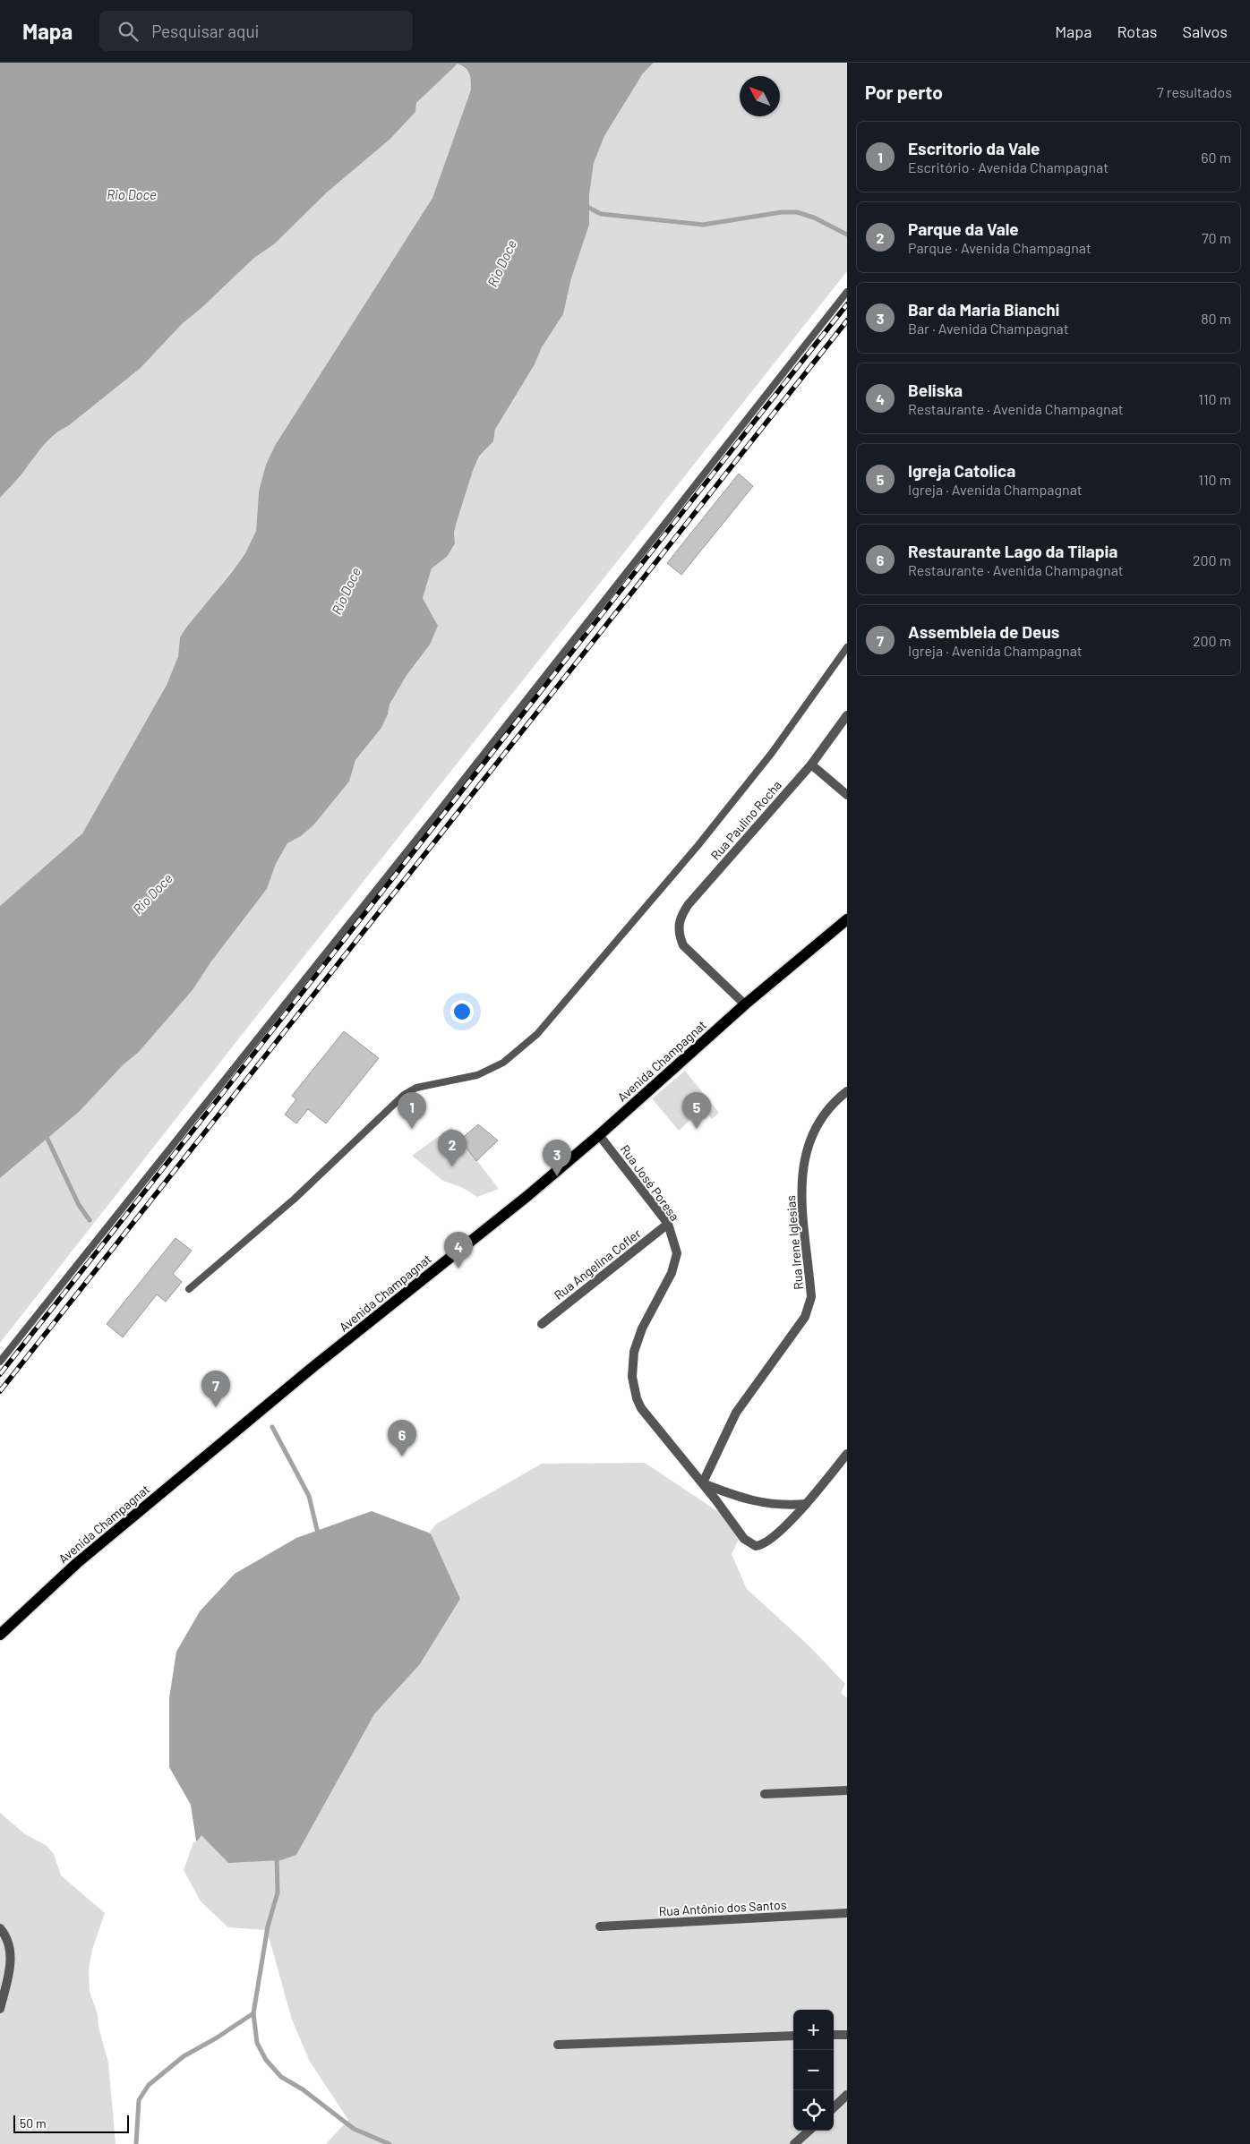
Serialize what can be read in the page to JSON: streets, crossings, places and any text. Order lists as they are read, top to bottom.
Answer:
{
  "streets": {
    "main road": ["Avenida Champagnat"],
    "street": [
      "Rua Paulino Rocha",
      "Rua José Poresa",
      "Rua Irene Iglesias",
      "Rua Angelina Cofler",
      "Rua Antônio dos Santos"
    ]
  },
  "crossings": [
    ["Rua Paulino Rocha", "Avenida Champagnat"],
    ["Avenida Champagnat", "Rua José Poresa"],
    ["Rua José Poresa", "Rua Irene Iglesias"],
    ["Rua José Poresa", "Rua Angelina Cofler"]
  ],
  "water": ["Rio Doce"],
  "scale_bar": "50 m",
  "north": "top left",
  "page": {
    "header": "Mapa",
    "search": "Pesquisar aqui",
    "nav": ["Mapa", "Rotas", "Salvos"],
    "heading": ["Por perto", "7 resultados"],
    "list": [
      {
        "mark": "1",
        "name": "Escritorio da Vale",
        "note": "Escritório · Avenida Champagnat",
        "value": "60 m"
      },
      {
        "mark": "2",
        "name": "Parque da Vale",
        "note": "Parque · Avenida Champagnat",
        "value": "70 m"
      },
      {
        "mark": "3",
        "name": "Bar da Maria Bianchi",
        "note": "Bar · Avenida Champagnat",
        "value": "80 m"
      },
      {
        "mark": "4",
        "name": "Beliska",
        "note": "Restaurante · Avenida Champagnat",
        "value": "110 m"
      },
      {
        "mark": "5",
        "name": "Igreja Catolica",
        "note": "Igreja · Avenida Champagnat",
        "value": "110 m"
      },
      {
        "mark": "6",
        "name": "Restaurante Lago da Tilapia",
        "note": "Restaurante · Avenida Champagnat",
        "value": "200 m"
      },
      {
        "mark": "7",
        "name": "Assembleia de Deus",
        "note": "Igreja · Avenida Champagnat",
        "value": "200 m"
      }
    ],
    "pins": [
      "1",
      "5",
      "2",
      "3",
      "4",
      "7",
      "6"
    ],
    "map_buttons": ["+", "−"],
    "scale": "50 m"
  }
}
